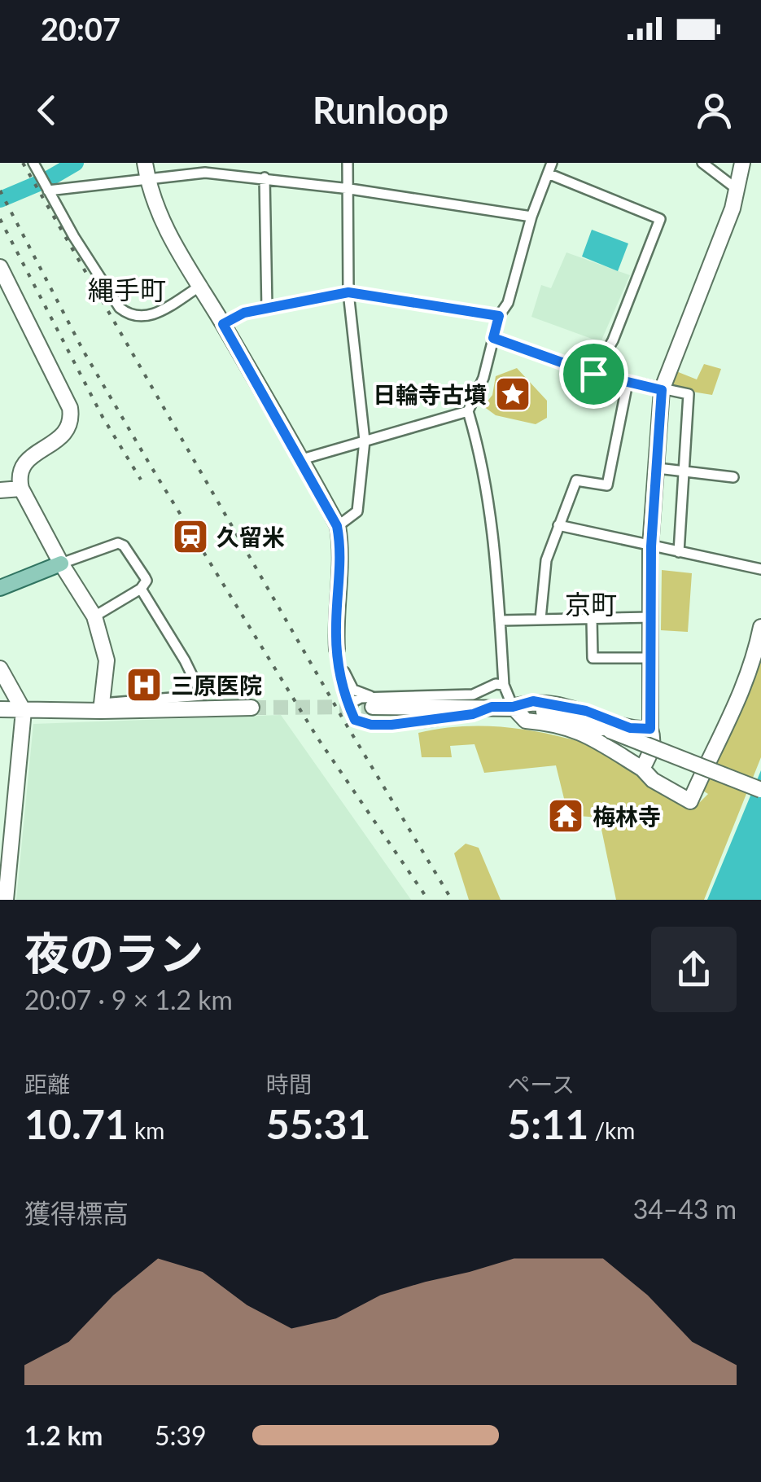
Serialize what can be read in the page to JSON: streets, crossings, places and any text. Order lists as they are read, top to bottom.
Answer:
{
  "districts": ["縄手町", "京町"],
  "places": {
    "place": ["日輪寺古墳"],
    "station": ["久留米"],
    "hospital": ["三原医院"],
    "temple": ["梅林寺"]
  },
  "page": {
    "status": "20:07",
    "header": "Runloop",
    "heading": ["夜のラン", "20:07 · 9 × 1.2 km"],
    "stats": [
      ["距離", "10.71 km"],
      ["時間", "55:31"],
      ["ペース", "5:11 /km"]
    ],
    "chart": ["獲得標高", "34–43 m"],
    "list": [
      {
        "name": "1.2 km",
        "note": "5:39"
      }
    ]
  }
}
